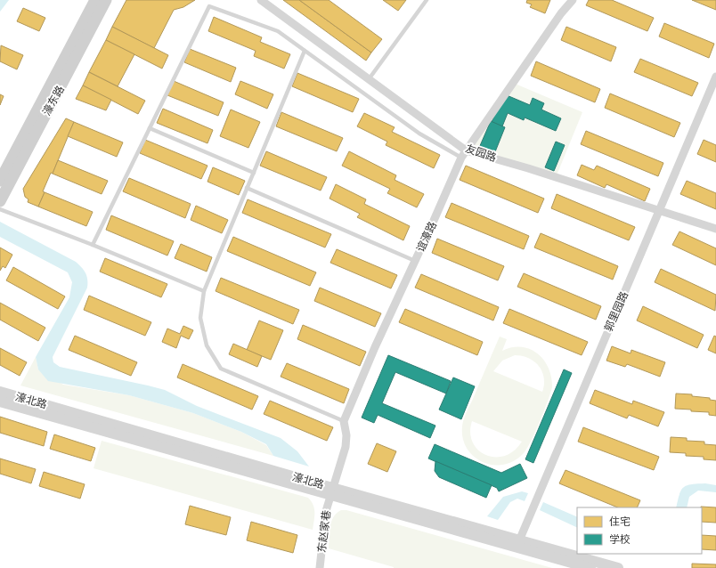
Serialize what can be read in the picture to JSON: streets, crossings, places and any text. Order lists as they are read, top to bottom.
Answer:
{
  "streets": {
    "main road": ["濠东路"],
    "street": [
      "友园路",
      "谊濠路",
      "郭里园路",
      "濠北路",
      "东赵家巷"
    ]
  },
  "crossings": [
    ["友园路", "谊濠路"],
    ["友园路", "郭里园路"],
    ["郭里园路", "濠北路"],
    ["濠北路", "东赵家巷"]
  ],
  "legend": ["住宅", "学校"]
}
